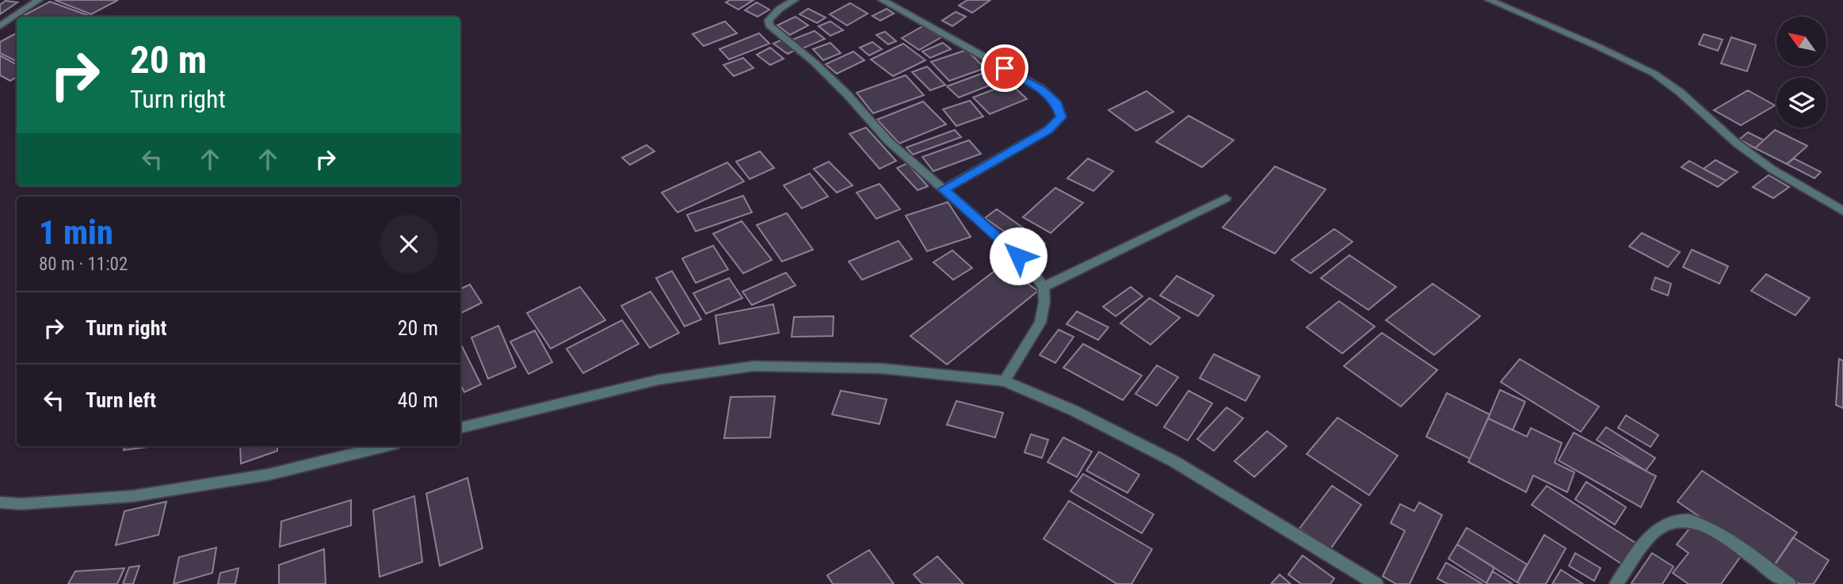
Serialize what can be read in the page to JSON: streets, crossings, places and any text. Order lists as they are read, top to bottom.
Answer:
{
  "north": "top left",
  "page": {
    "turn": ["20 m", "Turn right"],
    "heading": ["1 min", "80 m · 11:02"],
    "list": [
      {
        "name": "Turn right",
        "value": "20 m"
      },
      {
        "name": "Turn left",
        "value": "40 m"
      }
    ]
  }
}
